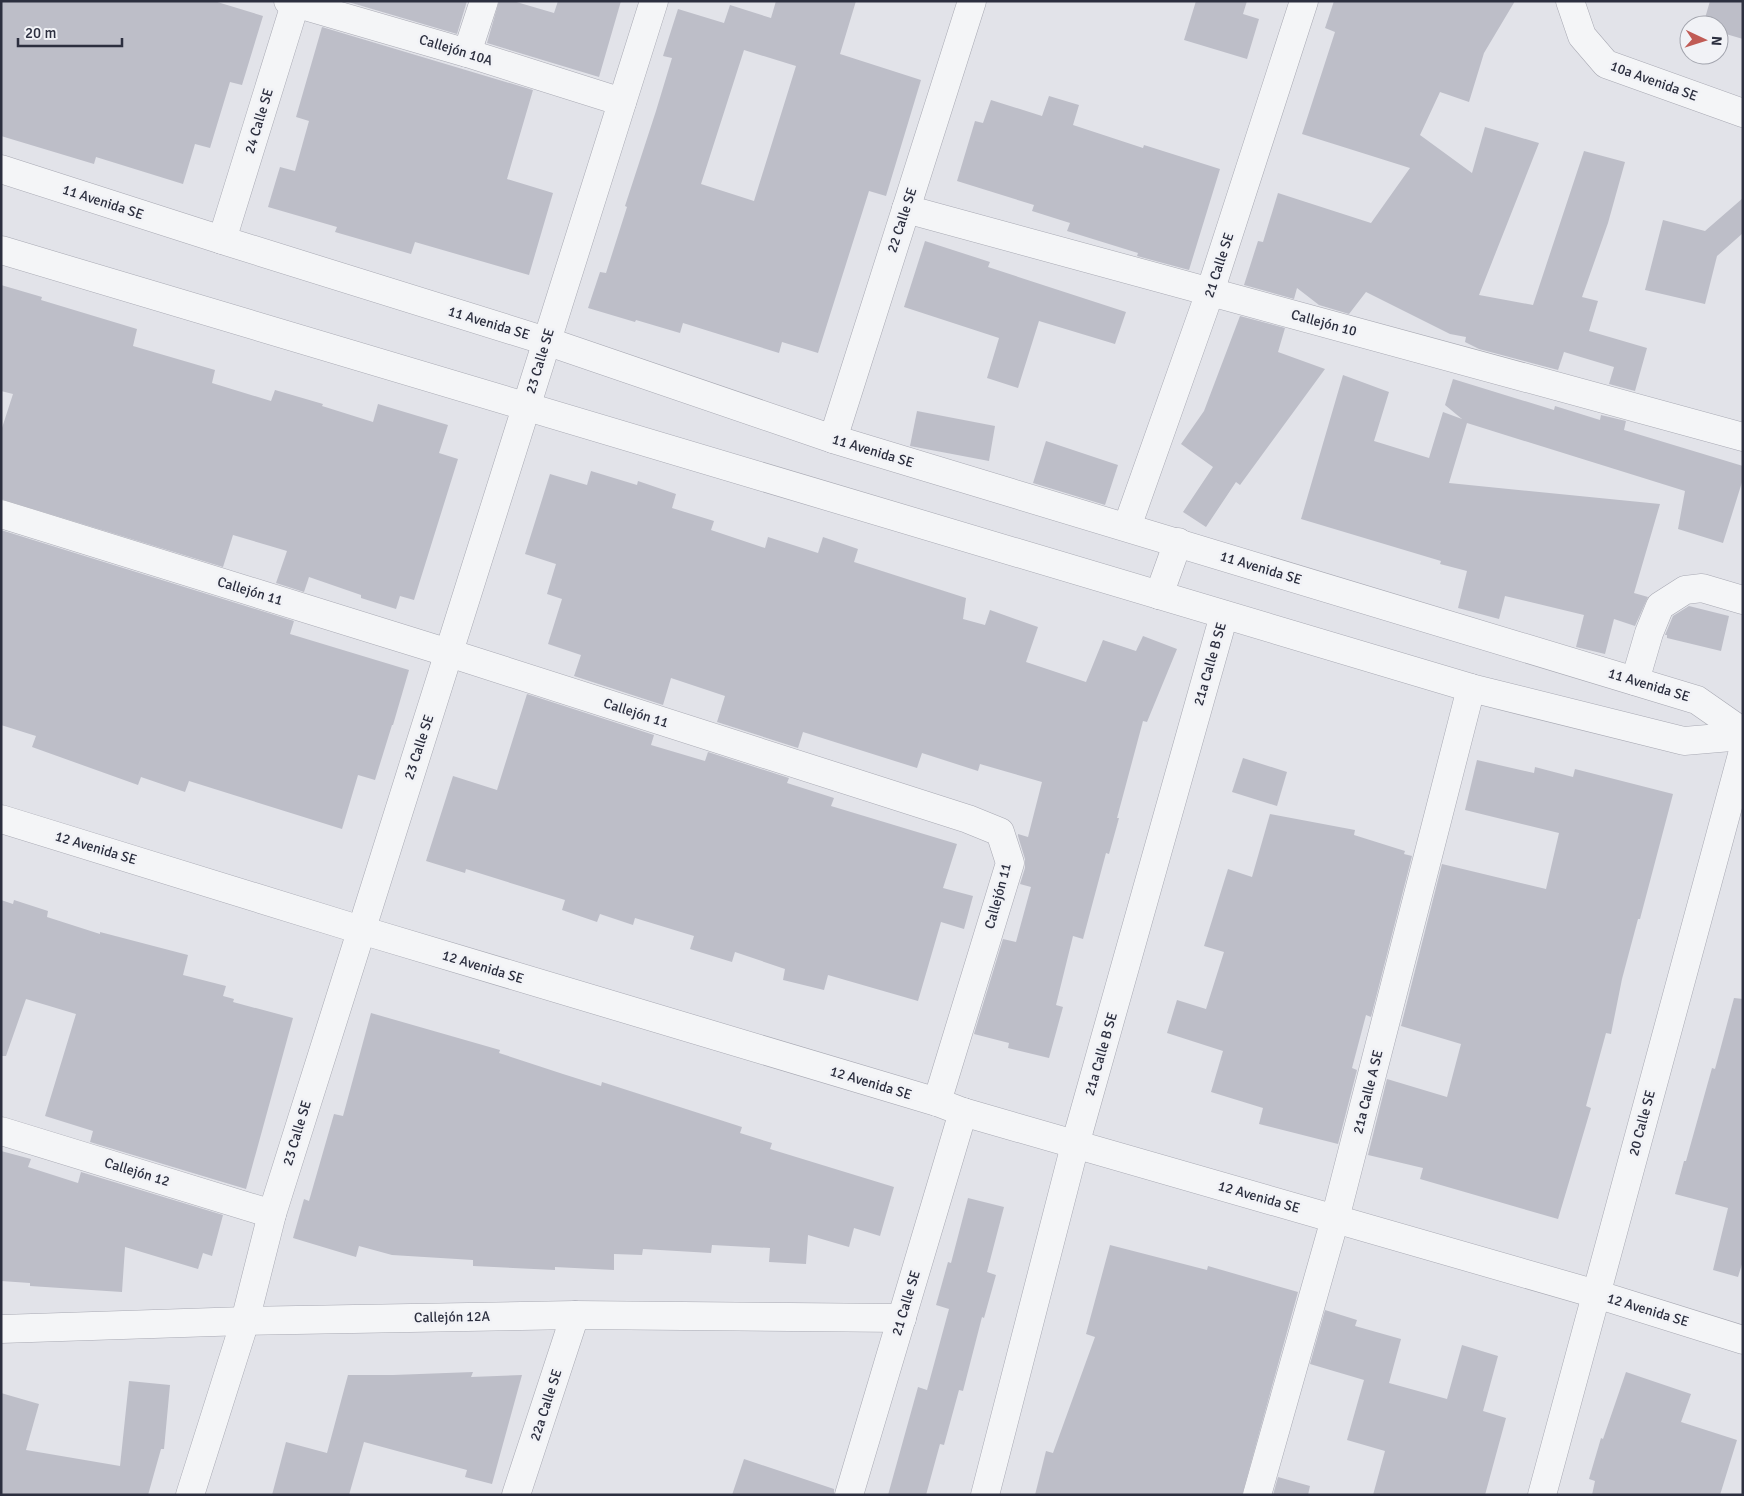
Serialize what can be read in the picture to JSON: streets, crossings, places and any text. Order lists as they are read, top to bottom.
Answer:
{
  "streets": {
    "street": [
      "Callejón 10A",
      "10a Avenida SE",
      "24 Calle SE",
      "11 Avenida SE",
      "22 Calle SE",
      "21 Calle SE",
      "Callejón 10",
      "23 Calle SE",
      "Callejón 11",
      "21a Calle B SE",
      "12 Avenida SE",
      "21a Calle A SE",
      "20 Calle SE",
      "Callejón 12",
      "Callejón 12A",
      "22a Calle SE"
    ]
  },
  "crossings": [
    ["Callejón 10A", "24 Calle SE"],
    ["Callejón 10A", "23 Calle SE"],
    ["24 Calle SE", "11 Avenida SE"],
    ["11 Avenida SE", "22 Calle SE"],
    ["11 Avenida SE", "21 Calle SE"],
    ["11 Avenida SE", "23 Calle SE"],
    ["11 Avenida SE", "21a Calle B SE"],
    ["11 Avenida SE", "21a Calle A SE"],
    ["22 Calle SE", "Callejón 10"],
    ["21 Calle SE", "Callejón 10"],
    ["21 Calle SE", "12 Avenida SE"],
    ["21 Calle SE", "Callejón 12A"],
    ["23 Calle SE", "Callejón 11"],
    ["23 Calle SE", "12 Avenida SE"],
    ["23 Calle SE", "Callejón 12"],
    ["23 Calle SE", "Callejón 12A"],
    ["Callejón 11", "12 Avenida SE"],
    ["21a Calle B SE", "12 Avenida SE"],
    ["12 Avenida SE", "21a Calle A SE"],
    ["12 Avenida SE", "20 Calle SE"],
    ["Callejón 12A", "22a Calle SE"]
  ],
  "scale_bar": "20 m",
  "north": "right"
}
